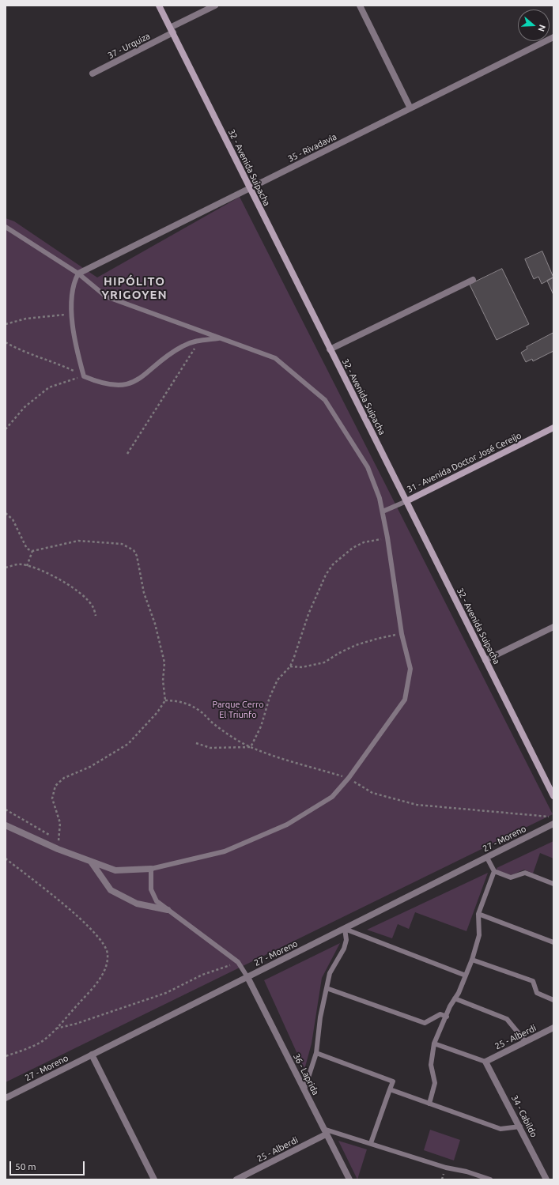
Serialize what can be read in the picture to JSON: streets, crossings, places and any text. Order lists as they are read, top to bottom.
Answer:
{
  "streets": {
    "street": [
      "37 - Urquiza",
      "35 - Rivadavia",
      "32 - Avenida Suipacha",
      "31 - Avenida Doctor José Cereijo",
      "27 - Moreno",
      "25 - Alberdi",
      "36 - Laprida",
      "34 - Cabildo"
    ]
  },
  "crossings": [
    ["37 - Urquiza", "32 - Avenida Suipacha"],
    ["35 - Rivadavia", "32 - Avenida Suipacha"],
    ["32 - Avenida Suipacha", "31 - Avenida Doctor José Cereijo"],
    ["27 - Moreno", "36 - Laprida"],
    ["25 - Alberdi", "36 - Laprida"],
    ["25 - Alberdi", "34 - Cabildo"]
  ],
  "districts": ["HIPÓLITO YRIGOYEN"],
  "parks": ["Parque Cerro El Triunfo"],
  "scale_bar": "50 m",
  "north": "right"
}
